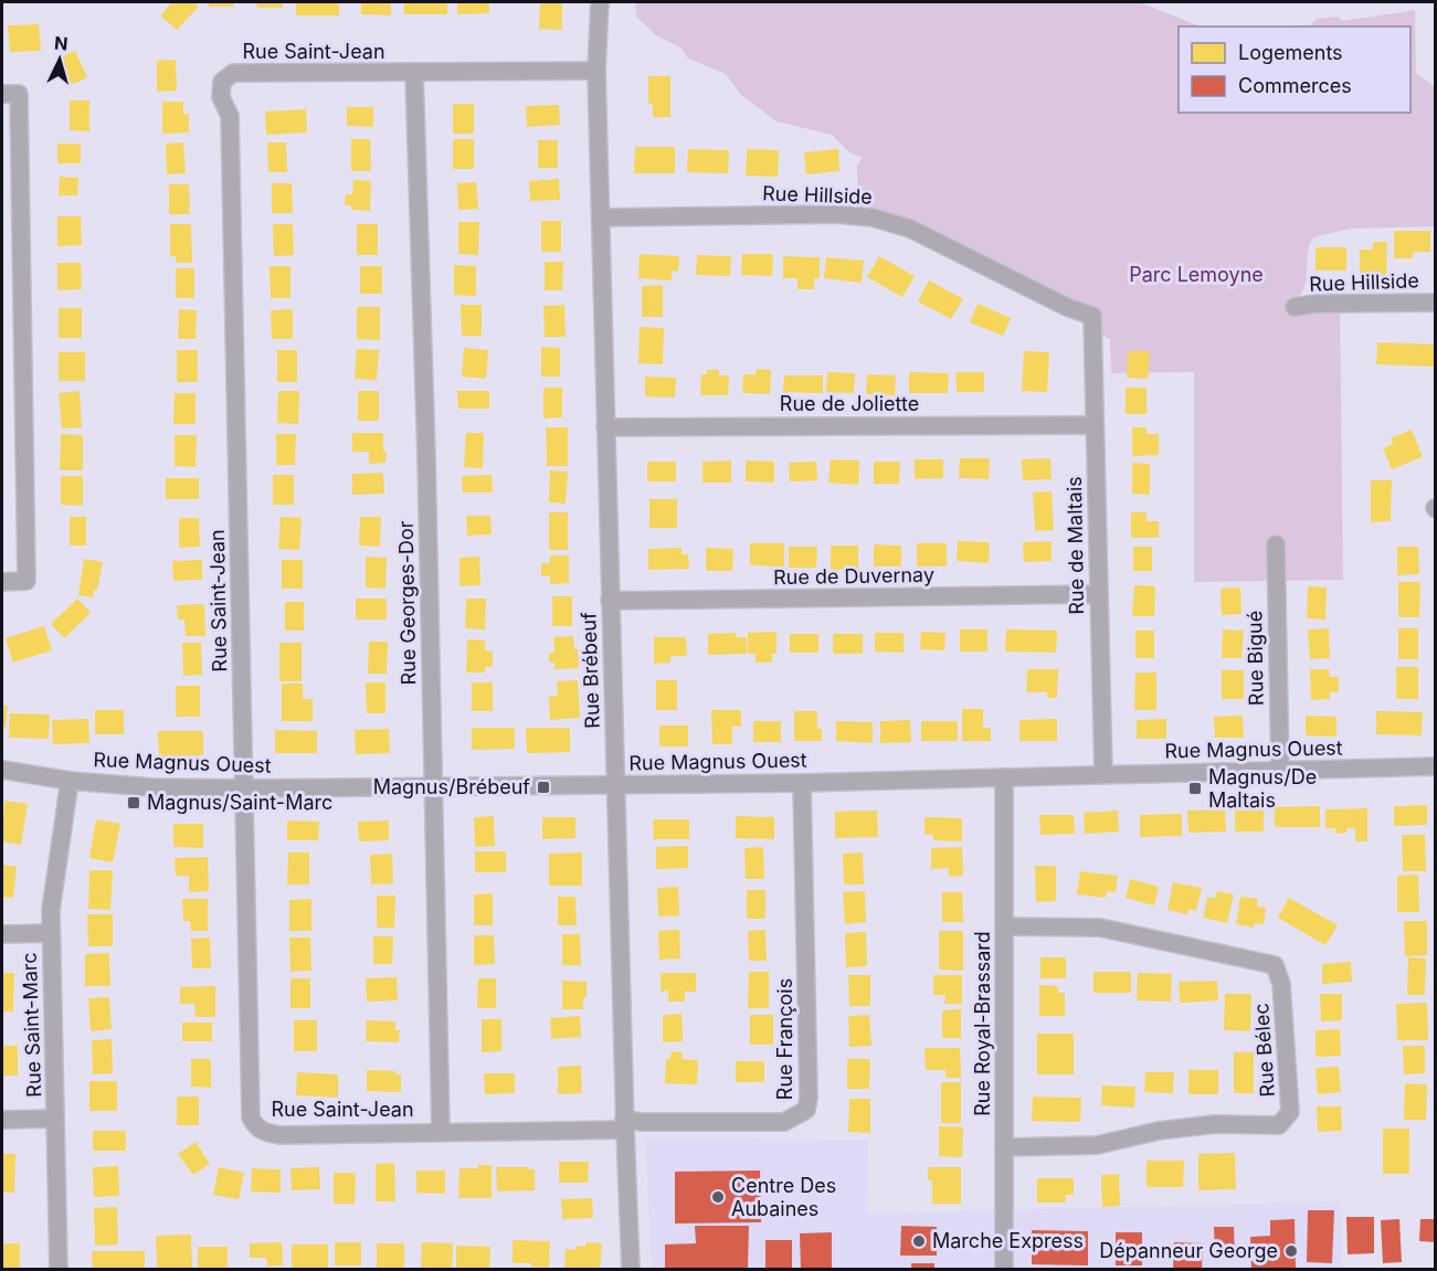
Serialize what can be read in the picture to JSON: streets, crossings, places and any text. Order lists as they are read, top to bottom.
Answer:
{
  "streets": {
    "street": [
      "Rue Saint-Jean",
      "Rue Hillside",
      "Rue de Joliette",
      "Rue de Maltais",
      "Rue de Duvernay",
      "Rue Georges-Dor",
      "Rue Bigué",
      "Rue Brébeuf",
      "Rue Magnus Ouest",
      "Rue Royal-Brassard",
      "Rue Saint-Marc",
      "Rue François",
      "Rue Bélec"
    ]
  },
  "crossings": [
    ["Rue Saint-Jean", "Rue Georges-Dor"],
    ["Rue Saint-Jean", "Rue Brébeuf"],
    ["Rue Saint-Jean", "Rue Magnus Ouest"],
    ["Rue Saint-Jean", "Rue François"],
    ["Rue Hillside", "Rue de Maltais"],
    ["Rue Hillside", "Rue Brébeuf"],
    ["Rue de Joliette", "Rue de Maltais"],
    ["Rue de Joliette", "Rue Brébeuf"],
    ["Rue de Maltais", "Rue de Duvernay"],
    ["Rue de Maltais", "Rue Magnus Ouest"],
    ["Rue de Duvernay", "Rue Brébeuf"],
    ["Rue Georges-Dor", "Rue Magnus Ouest"],
    ["Rue Bigué", "Rue Magnus Ouest"],
    ["Rue Brébeuf", "Rue Magnus Ouest"],
    ["Rue Brébeuf", "Rue François"],
    ["Rue Magnus Ouest", "Rue Royal-Brassard"],
    ["Rue Magnus Ouest", "Rue Saint-Marc"],
    ["Rue Magnus Ouest", "Rue François"],
    ["Rue Royal-Brassard", "Rue Bélec"]
  ],
  "parks": ["Parc Lemoyne"],
  "places": {
    "transit": ["Magnus/Brébeuf", "Magnus/De Maltais", "Magnus/Saint-Marc"],
    "other": ["Centre Des Aubaines", "Marche Express", "Dépanneur George"]
  },
  "legend": ["Logements", "Commerces"],
  "north": "top"
}
